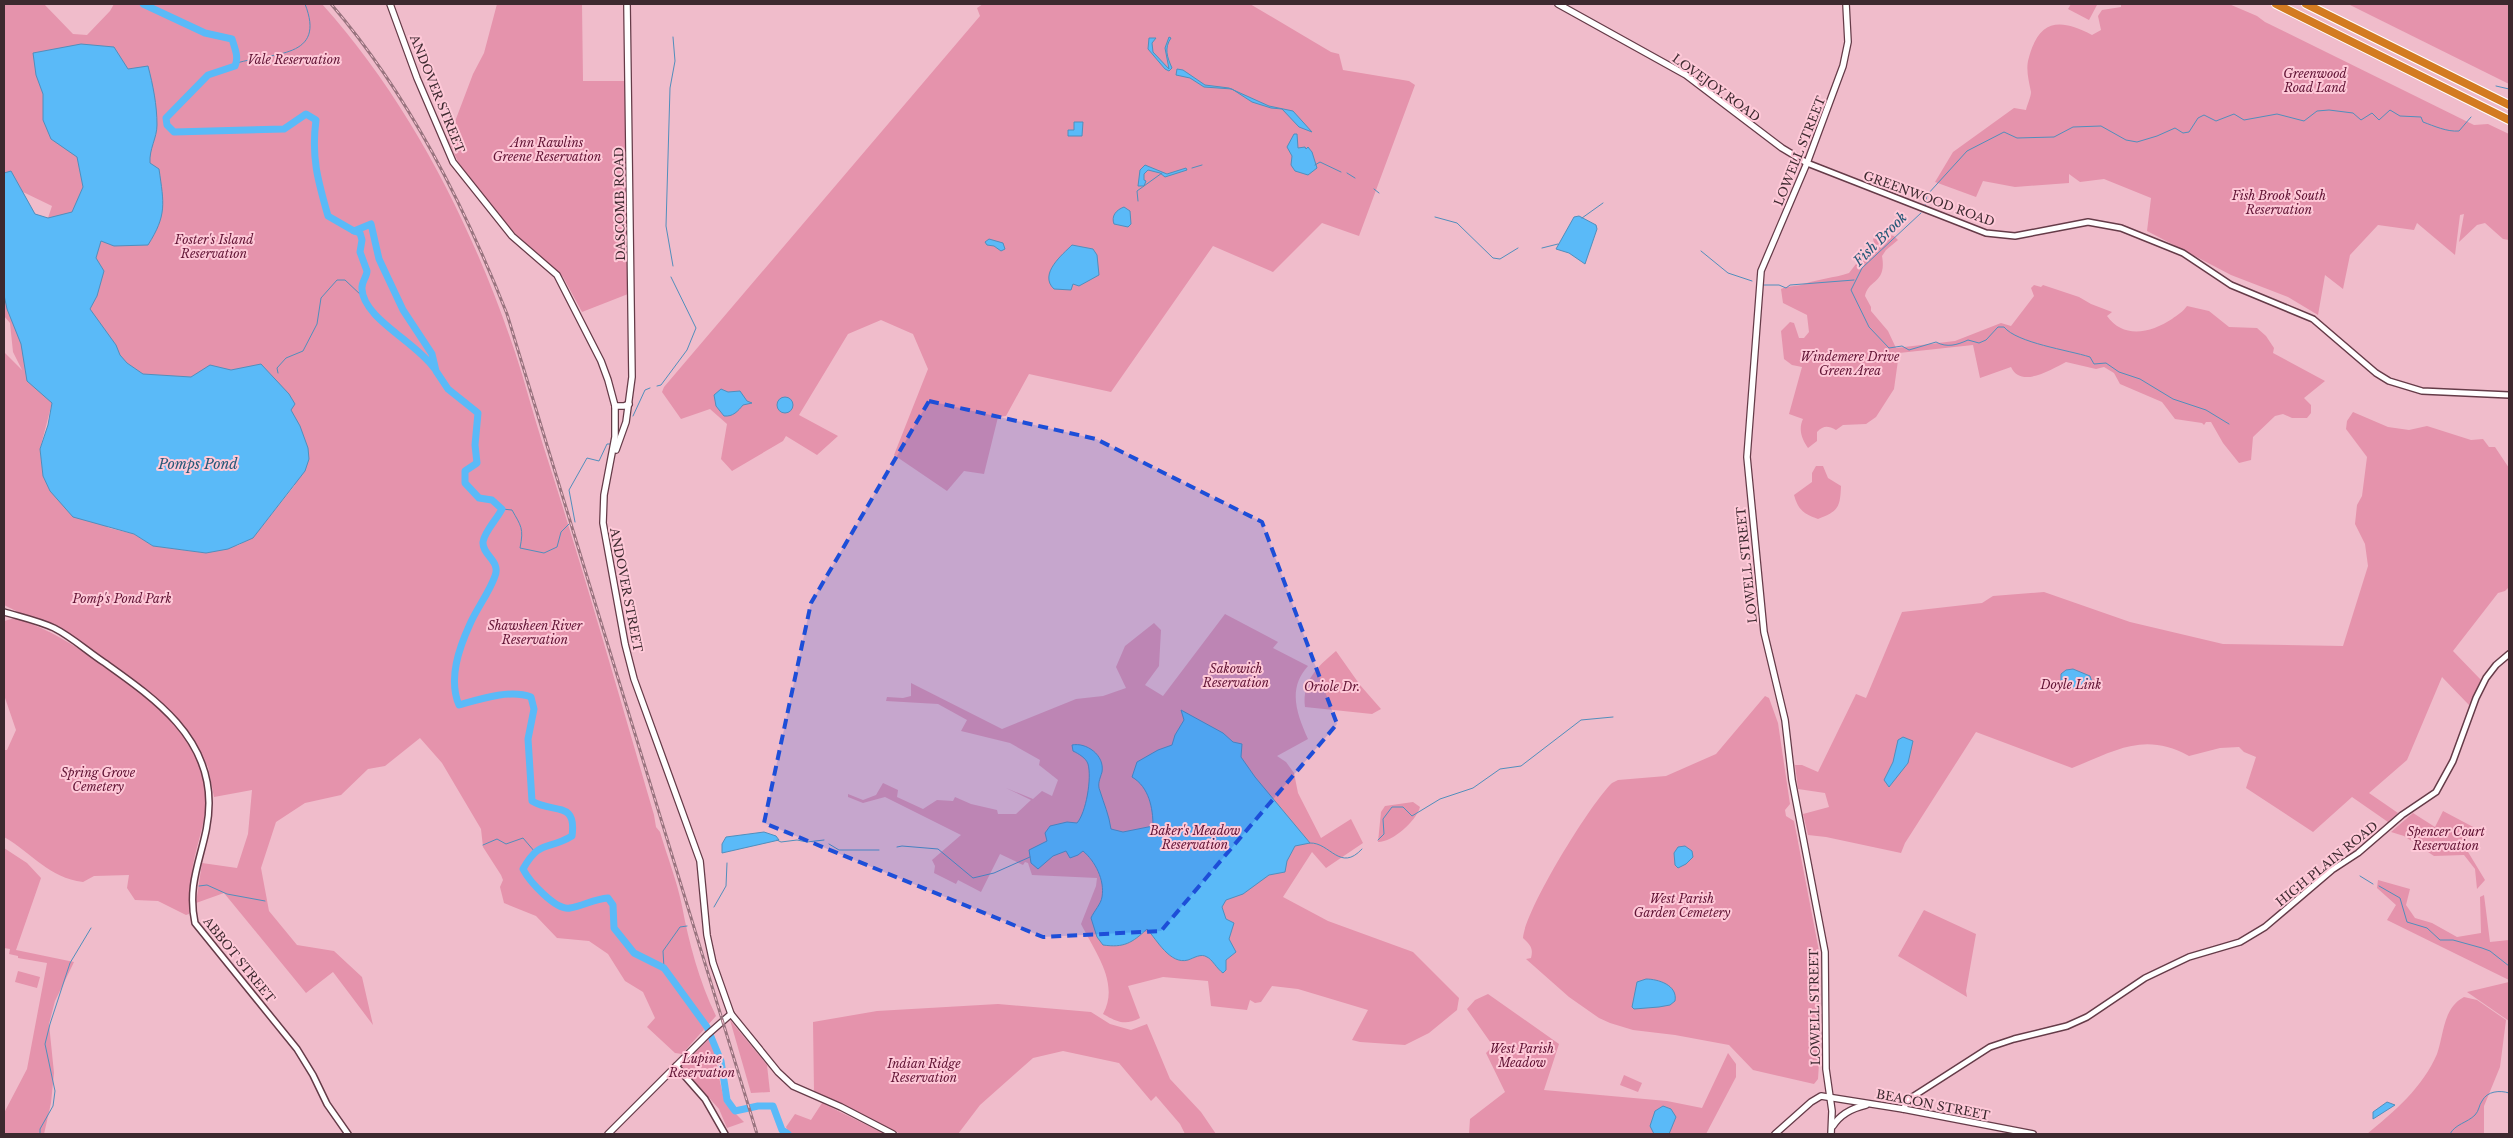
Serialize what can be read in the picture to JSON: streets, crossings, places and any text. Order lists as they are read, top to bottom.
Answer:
{
  "streets": {
    "main road": [
      "LOVEJOY ROAD",
      "ANDOVER STREET",
      "LOWELL STREET",
      "DASCOMB ROAD",
      "BEACON STREET"
    ],
    "street": ["GREENWOOD ROAD", "HIGH PLAIN ROAD", "ABBOT STREET"]
  },
  "crossings": [
    ["LOVEJOY ROAD", "LOWELL STREET"],
    ["LOVEJOY ROAD", "GREENWOOD ROAD"],
    ["ANDOVER STREET", "DASCOMB ROAD"],
    ["LOWELL STREET", "GREENWOOD ROAD"],
    ["LOWELL STREET", "BEACON STREET"],
    ["HIGH PLAIN ROAD", "BEACON STREET"]
  ],
  "water": ["Fish Brook", "Pomps Pond"],
  "parks": [
    "Vale Reservation",
    "Greenwood Road Land",
    "Ann Rawlins Greene Reservation",
    "Fish Brook South Reservation",
    "Foster's Island Reservation",
    "Windemere Drive Green Area",
    "Pomp's Pond Park",
    "Shawsheen River Reservation",
    "Sakowich Reservation",
    "Doyle Link",
    "Oriole Dr.",
    "Spring Grove Cemetery",
    "Baker's Meadow Reservation",
    "Spencer Court Reservation",
    "West Parish Garden Cemetery",
    "West Parish Meadow",
    "Lupine Reservation",
    "Indian Ridge Reservation"
  ]
}
